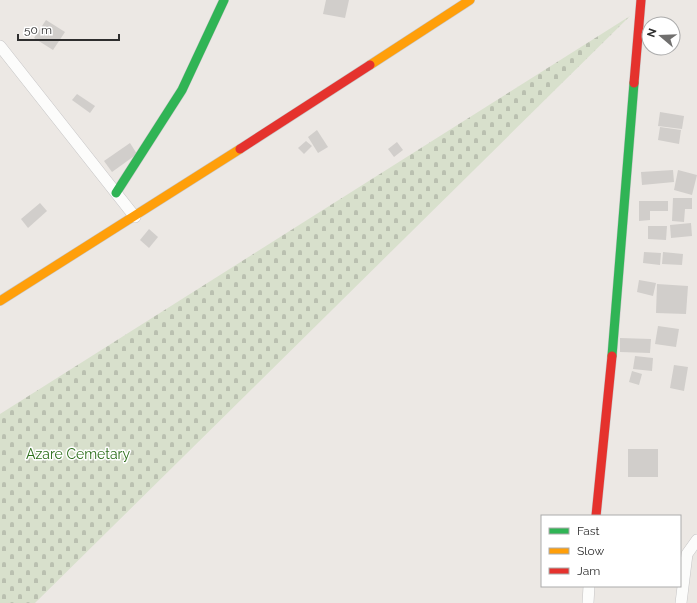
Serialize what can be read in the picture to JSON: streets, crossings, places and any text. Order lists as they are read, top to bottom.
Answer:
{
  "parks": ["Azare Cemetary"],
  "legend": ["Fast", "Slow", "Jam"],
  "scale_bar": "50 m",
  "north": "left"
}
